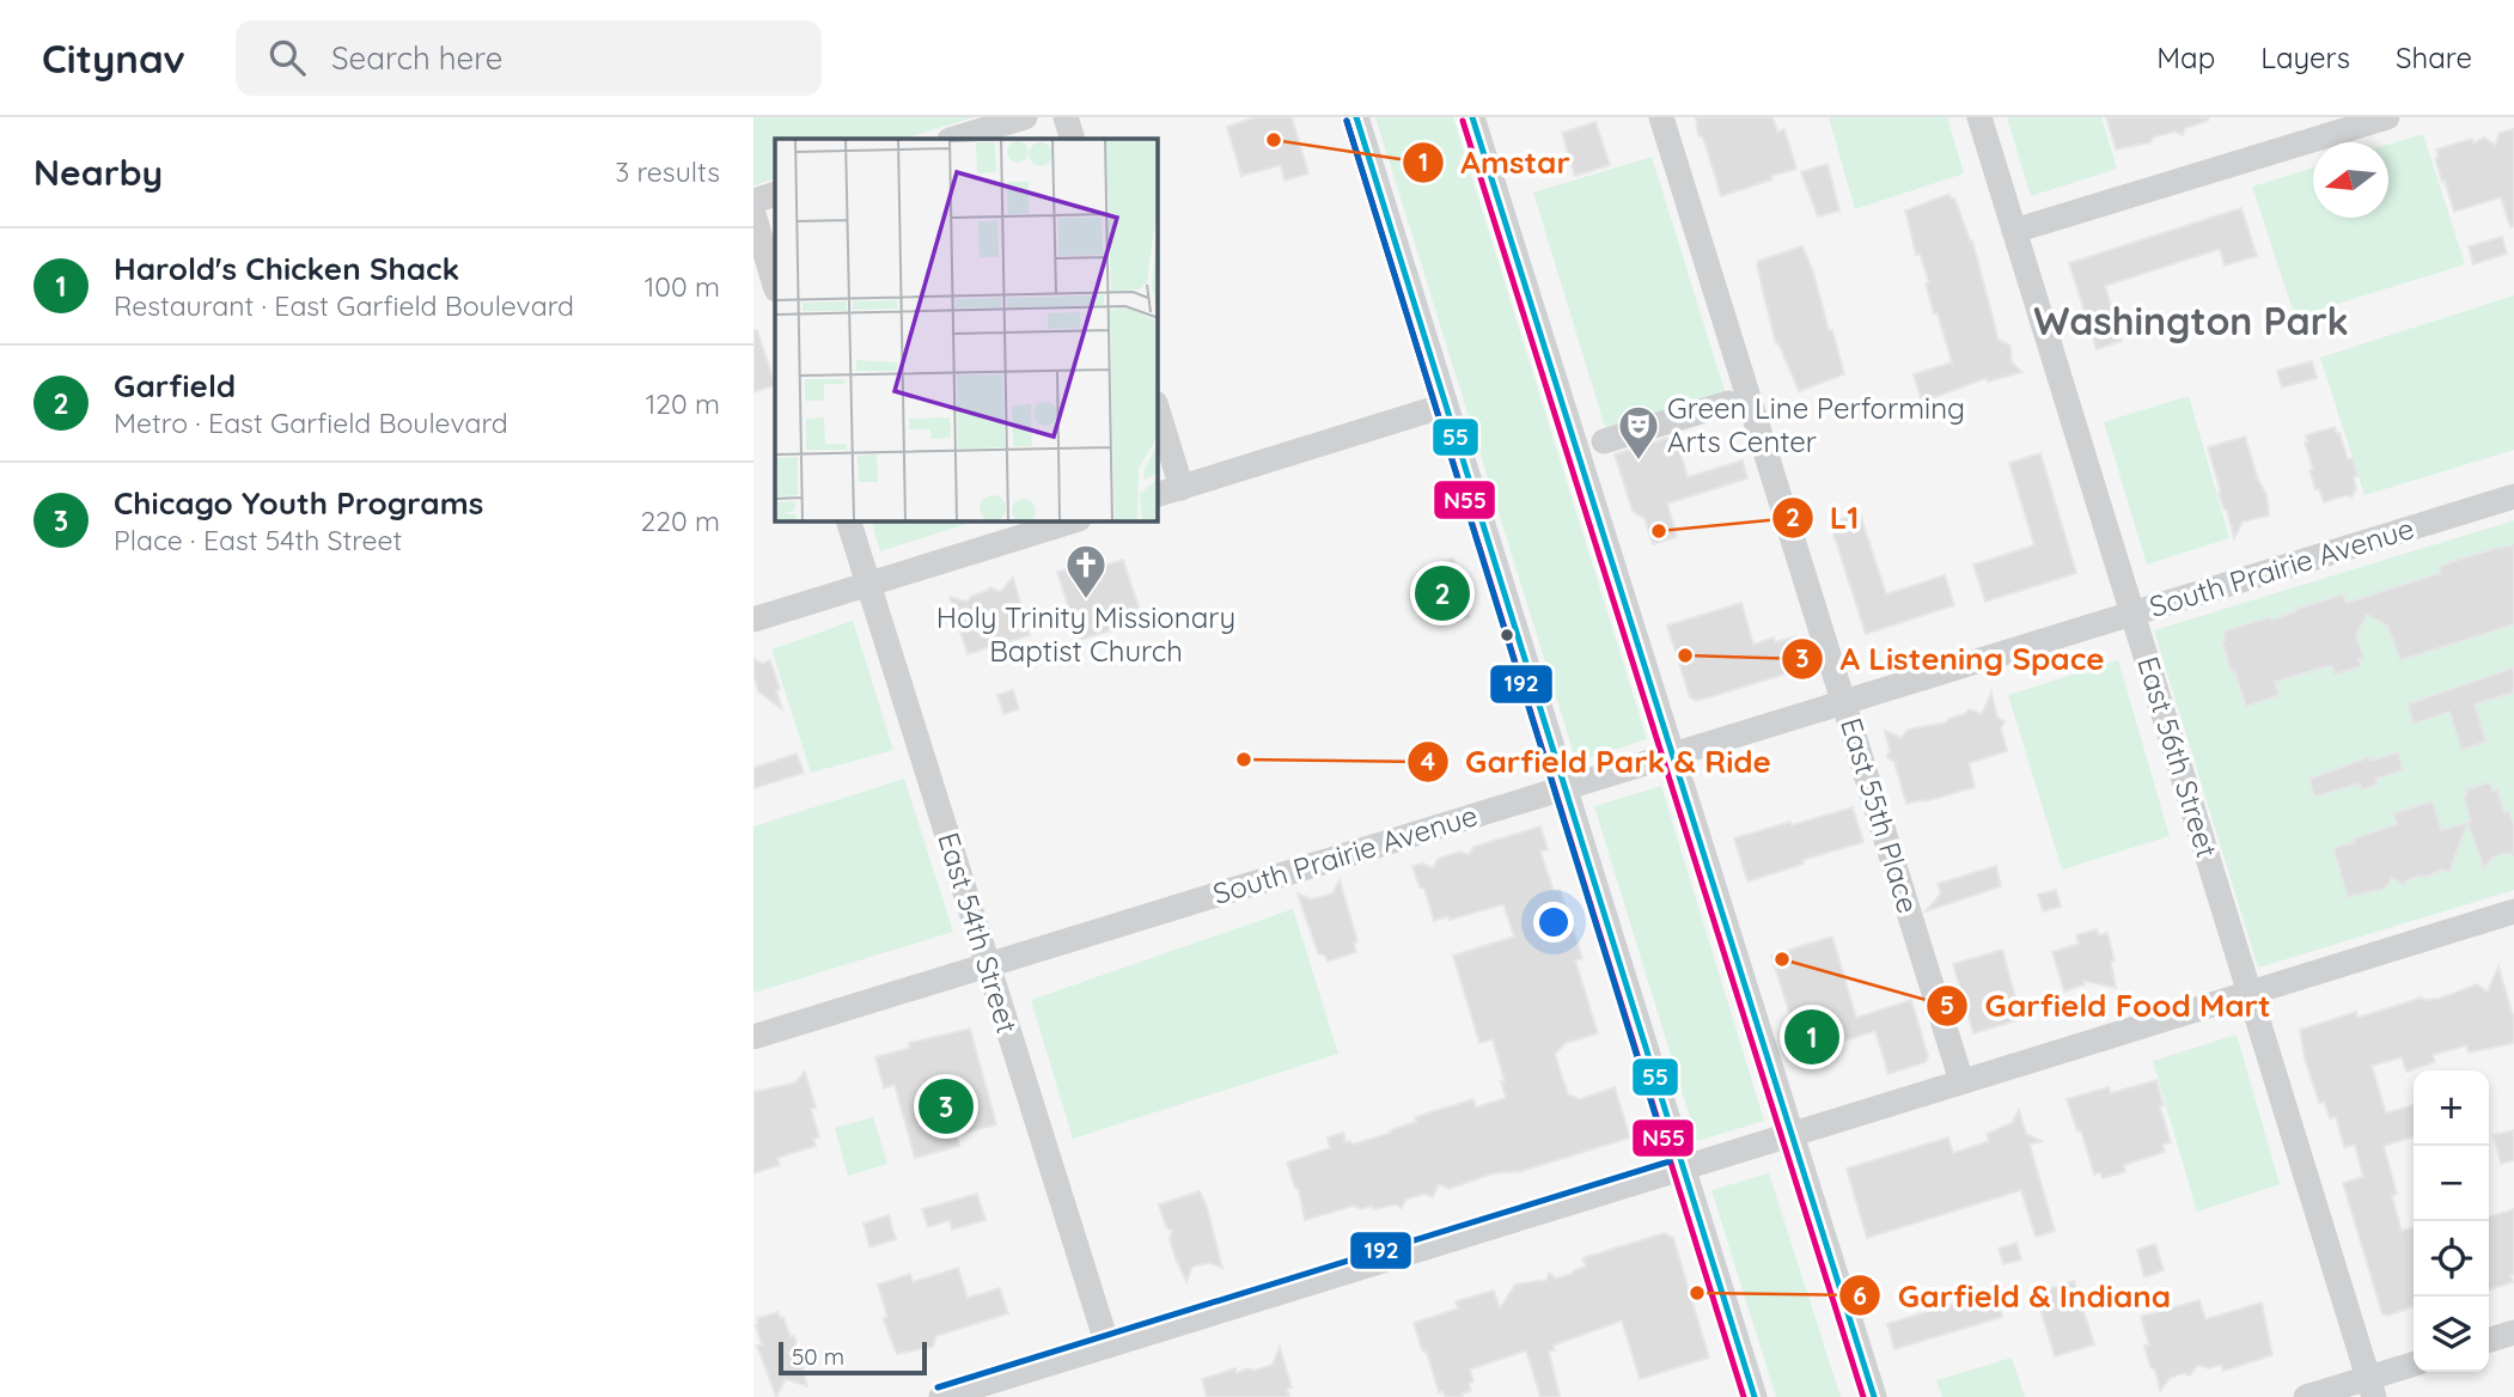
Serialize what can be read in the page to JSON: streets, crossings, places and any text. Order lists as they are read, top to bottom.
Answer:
{
  "streets": {
    "street": [
      "South Prairie Avenue",
      "East 56th Street",
      "East 55th Place",
      "East 54th Street"
    ]
  },
  "crossings": [
    ["South Prairie Avenue", "East 56th Street"],
    ["South Prairie Avenue", "East 55th Place"],
    ["South Prairie Avenue", "East 54th Street"]
  ],
  "districts": ["Washington Park"],
  "places": {
    "other": [
      "Amstar",
      "L1",
      "A Listening Space",
      "Garfield Park & Ride",
      "Garfield Food Mart",
      "Garfield & Indiana"
    ],
    "theatre": ["Green Line Performing Arts Center"],
    "church": ["Holy Trinity Missionary Baptist Church"]
  },
  "lines": ["transit line 55", "transit line N55", "transit line 192"],
  "scale_bar": "50 m",
  "north": "left",
  "page": {
    "header": "Citynav",
    "search": "Search here",
    "nav": ["Map", "Layers", "Share"],
    "heading": ["Nearby", "3 results"],
    "list": [
      {
        "mark": "1",
        "name": "Harold's Chicken Shack",
        "note": "Restaurant · East Garfield Boulevard",
        "value": "100 m"
      },
      {
        "mark": "2",
        "name": "Garfield",
        "note": "Metro · East Garfield Boulevard",
        "value": "120 m"
      },
      {
        "mark": "3",
        "name": "Chicago Youth Programs",
        "note": "Place · East 54th Street",
        "value": "220 m"
      }
    ],
    "pins": ["2", "1", "3"],
    "map_buttons": ["+", "−"],
    "scale": "50 m"
  }
}
